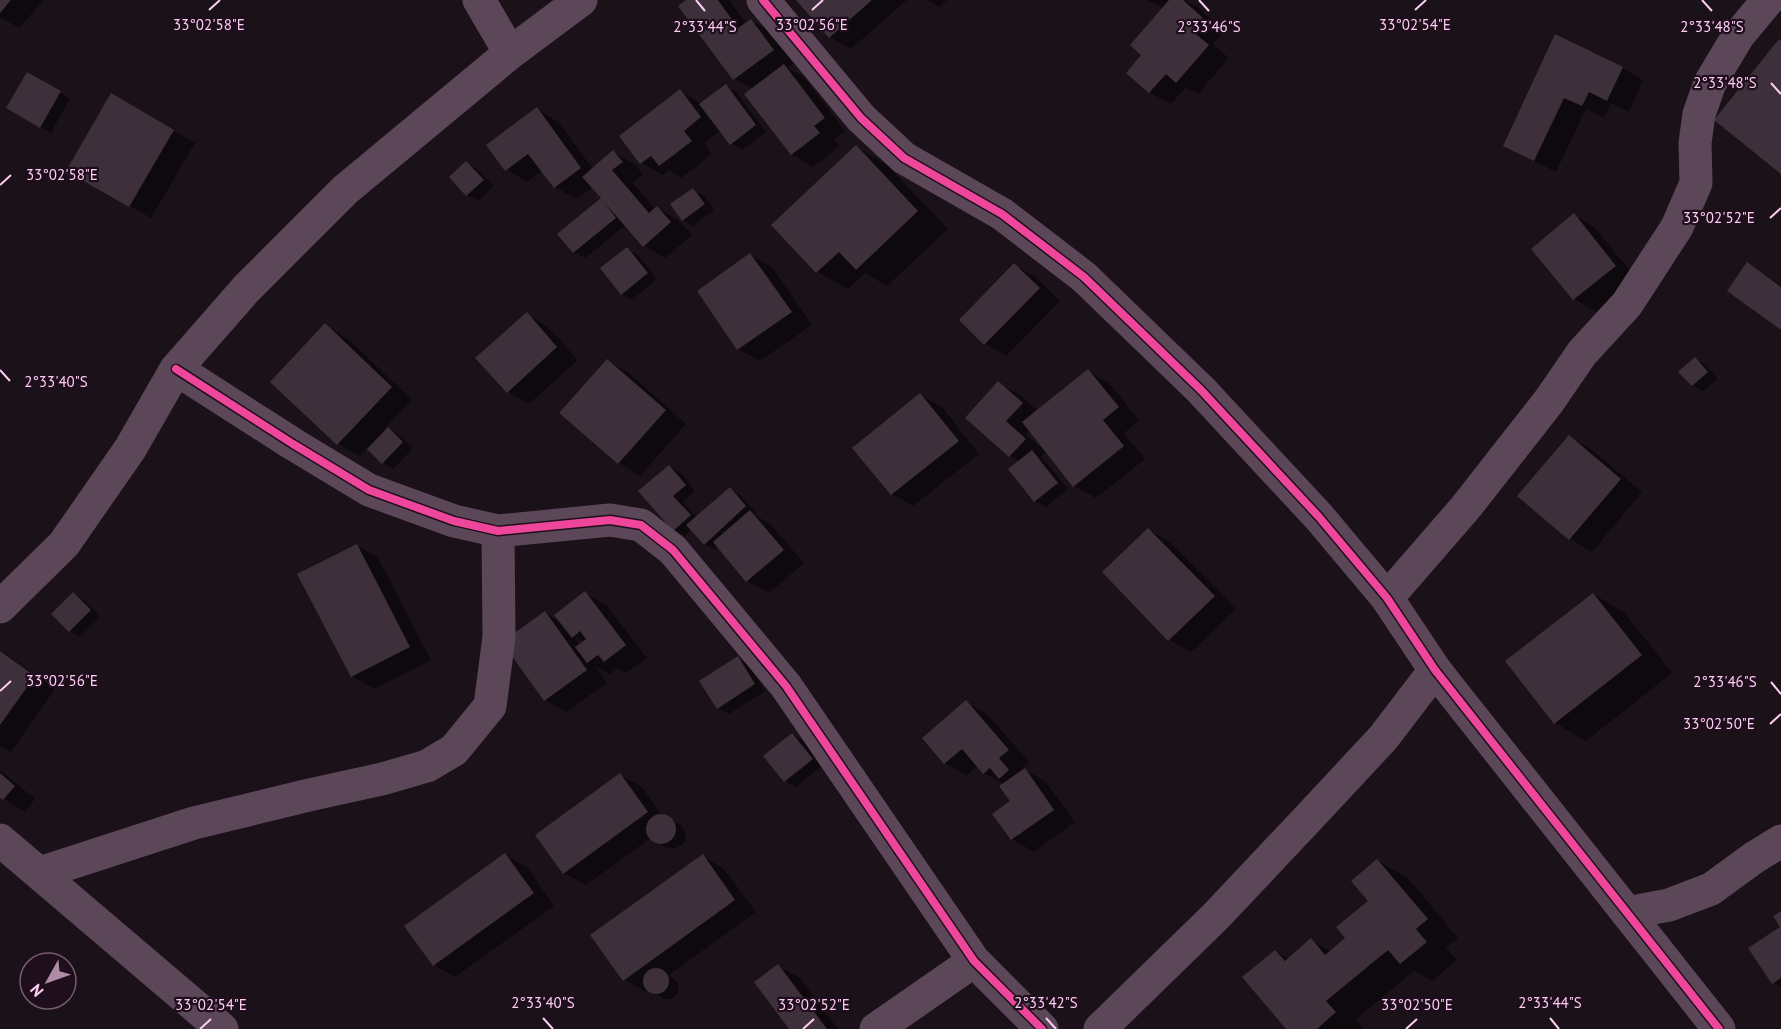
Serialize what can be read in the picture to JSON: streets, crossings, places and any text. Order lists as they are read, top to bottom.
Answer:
{
  "north": "bottom left",
  "coordinates": [
    "33°02'54\"E",
    "33°02'58\"E",
    "33°02'56\"E",
    "2°33'44\"S",
    "2°33'46\"S",
    "2°33'48\"S",
    "33°02'52\"E",
    "2°33'40\"S",
    "33°02'50\"E",
    "2°33'42\"S"
  ]
}
